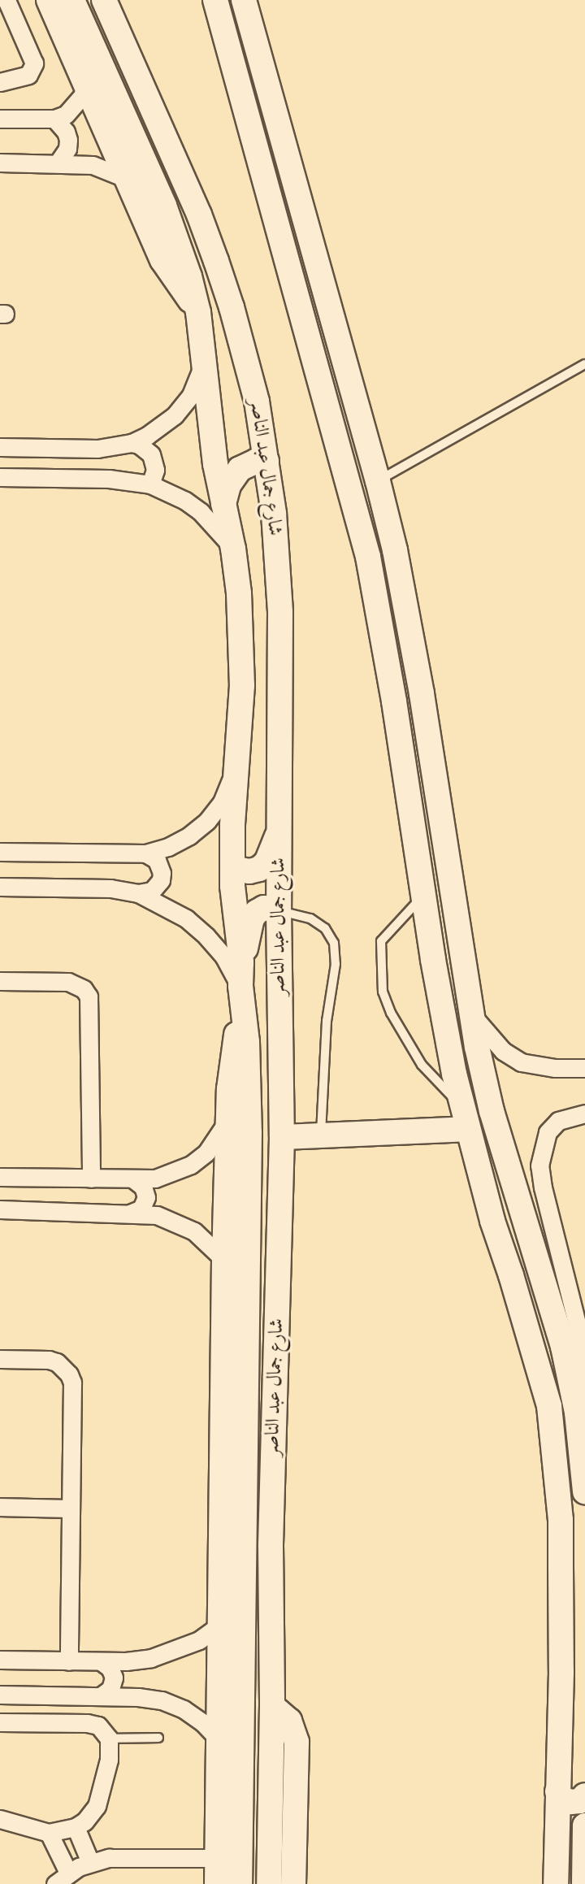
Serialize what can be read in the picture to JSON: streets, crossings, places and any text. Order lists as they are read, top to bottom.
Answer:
{
  "streets": {
    "main road": ["شارع جمال عبد الناصر"]
  }
}
